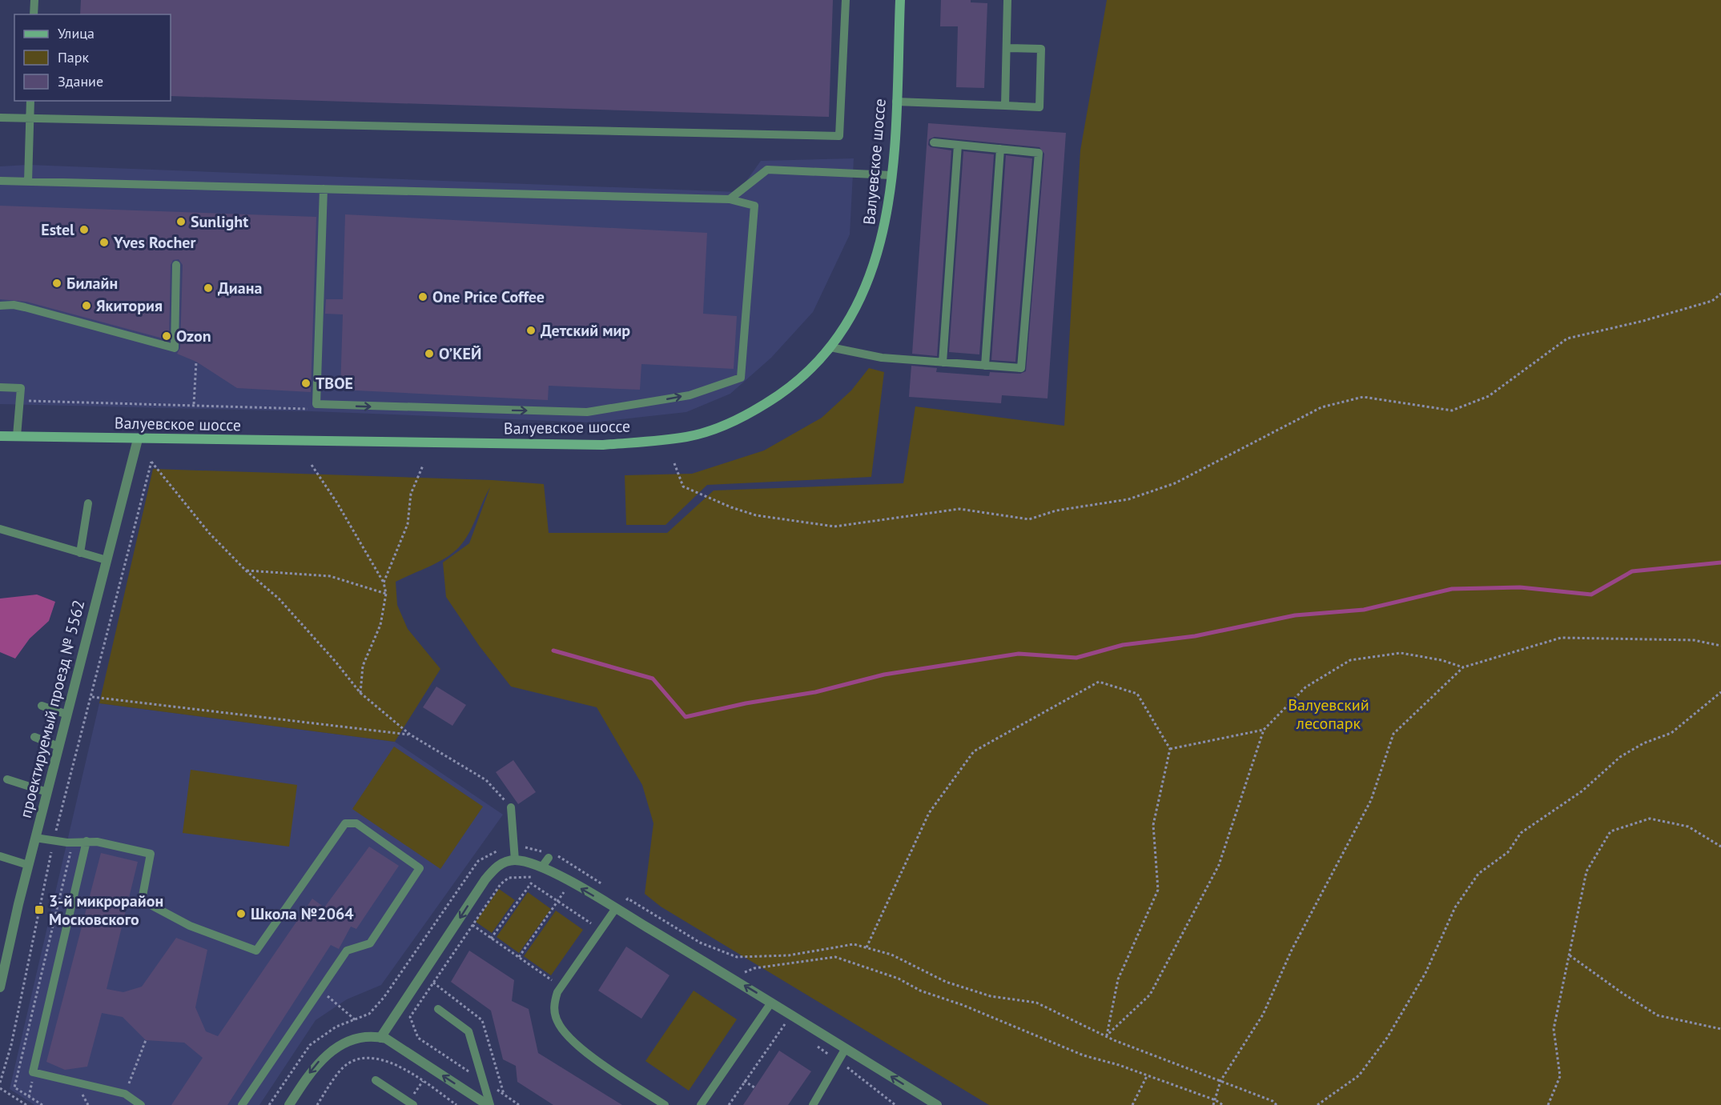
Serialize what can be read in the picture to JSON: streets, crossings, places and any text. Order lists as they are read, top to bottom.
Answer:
{
  "streets": {
    "main road": ["Валуевское шоссе"],
    "street": ["проектируемый проезд № 5562"]
  },
  "crossings": [
    ["Валуевское шоссе", "проектируемый проезд № 5562"]
  ],
  "parks": ["Валуевский лесопарк"],
  "places": {
    "other": [
      "Sunlight",
      "Estel",
      "Yves Rocher",
      "Билайн",
      "Диана",
      "One Price Coffee",
      "Якитория",
      "Детский мир",
      "Ozon",
      "О’КЕЙ",
      "ТВОЕ",
      "Школа №2064"
    ],
    "transit": ["3-й микрорайон Московского"]
  },
  "legend": ["Улица", "Парк", "Здание"]
}
